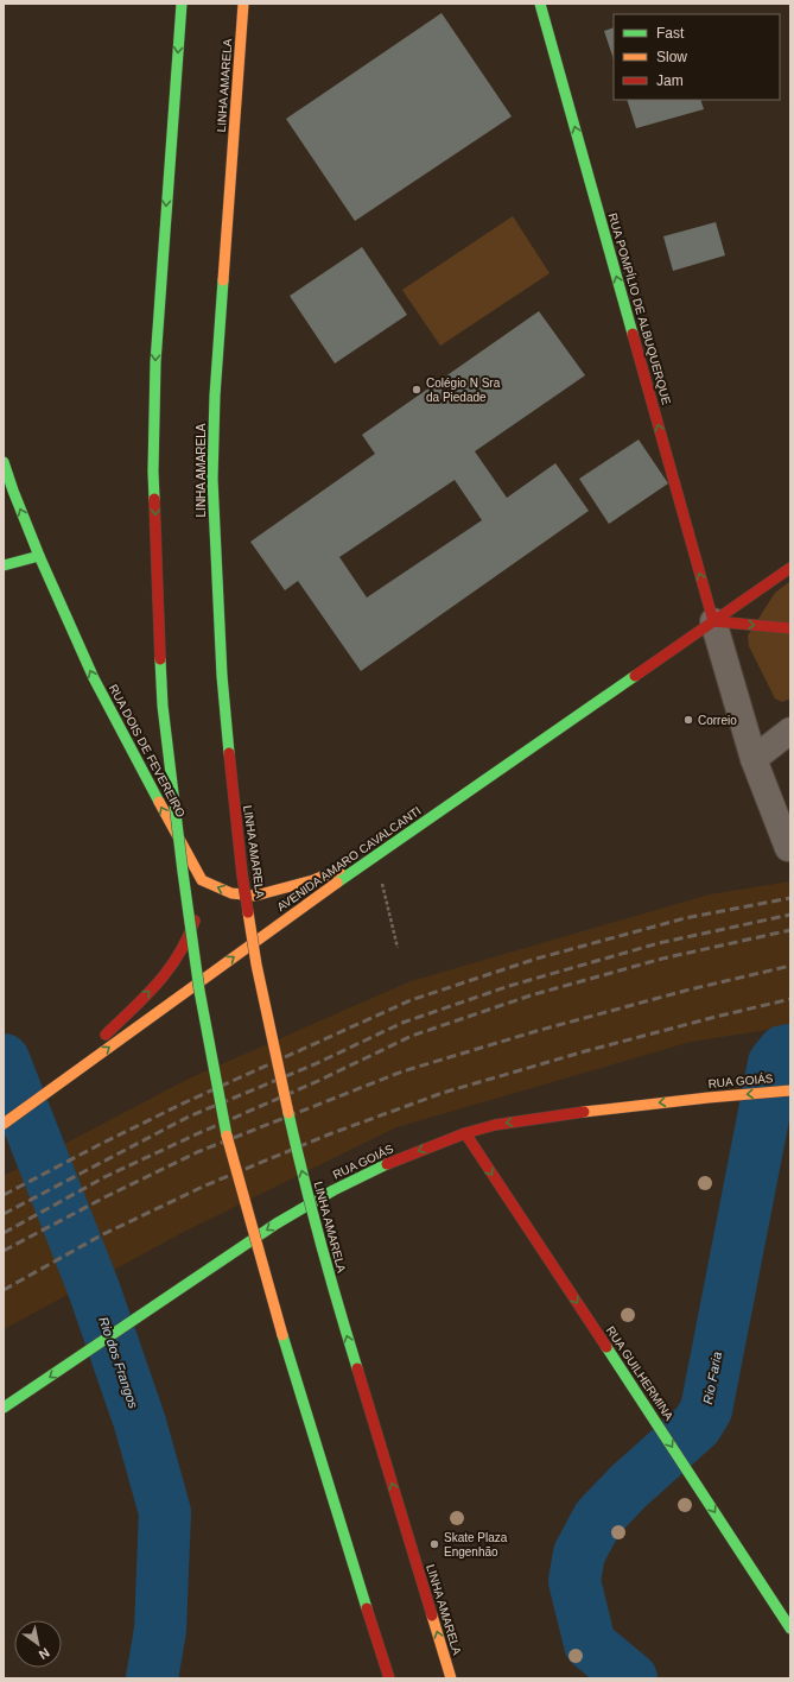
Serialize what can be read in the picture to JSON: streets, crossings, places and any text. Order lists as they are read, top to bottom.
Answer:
{
  "streets": {
    "main road": [
      "LINHA AMARELA",
      "RUA POMPÍLIO DE ALBUQUERQUE",
      "RUA DOIS DE FEVEREIRO",
      "AVENIDA AMARO CAVALCANTI",
      "RUA GOIÁS",
      "RUA GUILHERMINA"
    ]
  },
  "crossings": [
    ["RUA POMPÍLIO DE ALBUQUERQUE", "AVENIDA AMARO CAVALCANTI"],
    ["RUA GOIÁS", "RUA GUILHERMINA"]
  ],
  "one_way": ["RUA POMPÍLIO DE ALBUQUERQUE", "RUA GOIÁS", "RUA GUILHERMINA"],
  "water": ["Rio dos Frangos", "Rio Faria"],
  "places": ["Colégio N Sra da Piedade", "Correio", "Skate Plaza Engenhão"],
  "legend": ["Fast", "Slow", "Jam"],
  "north": "bottom right"
}
